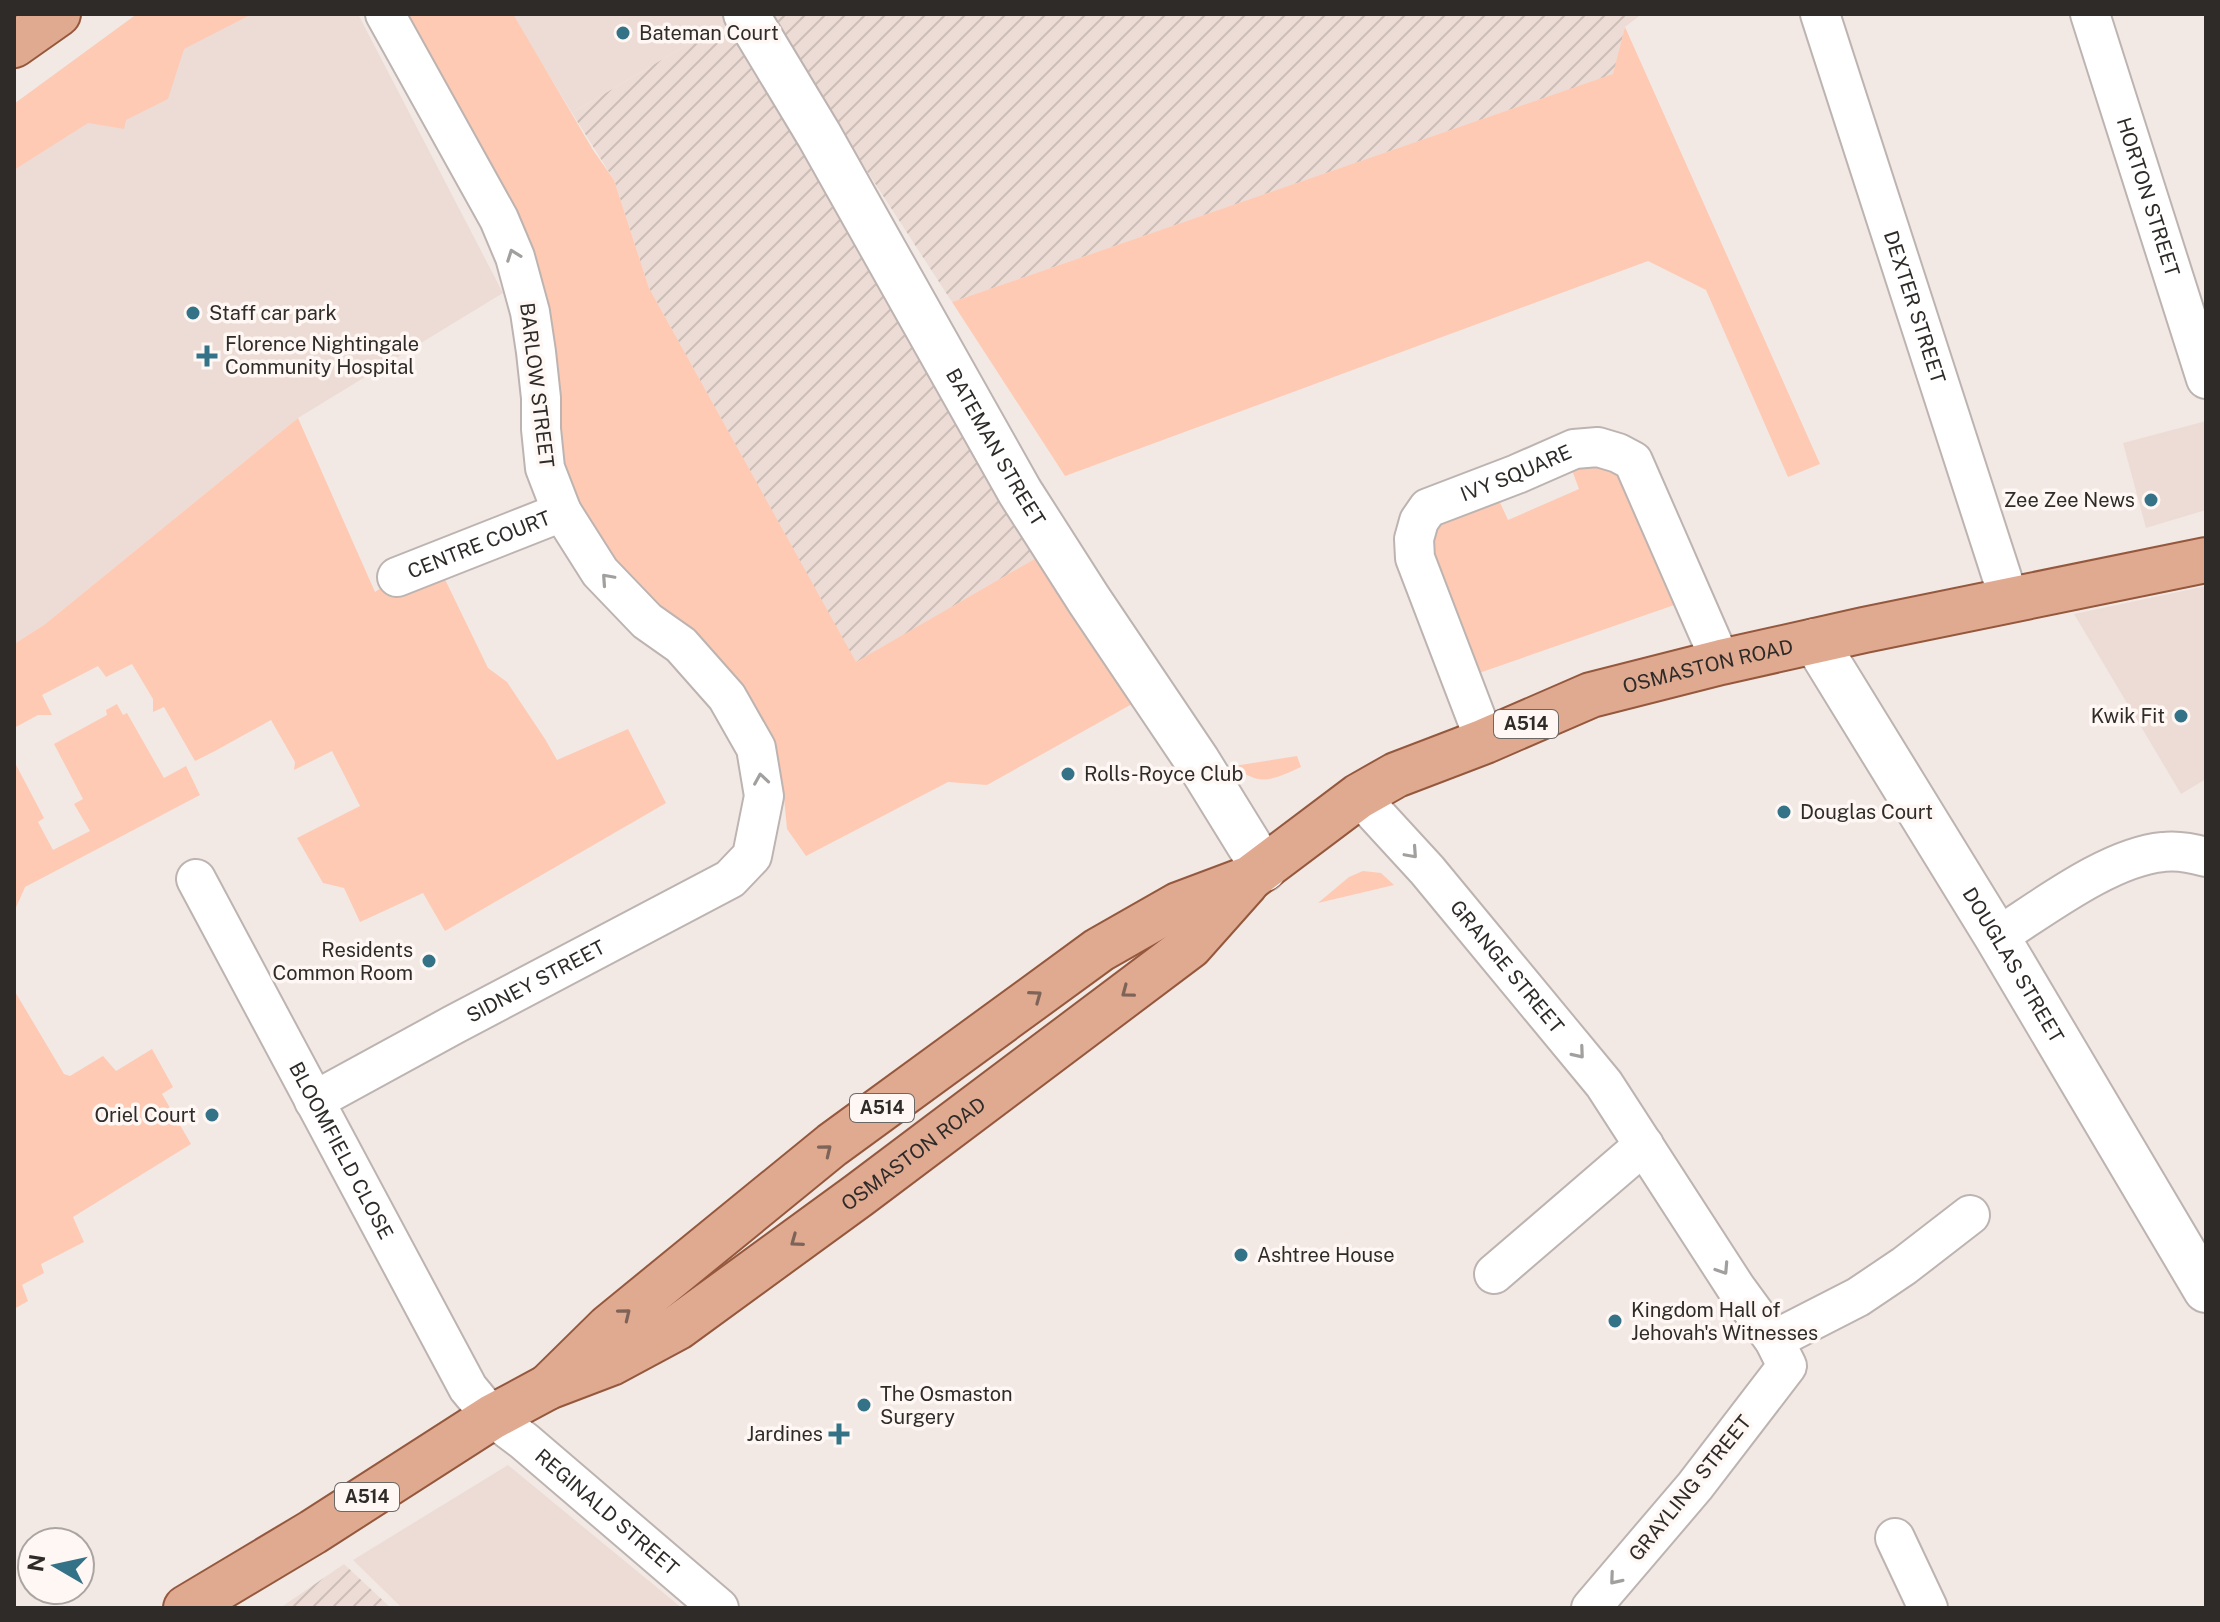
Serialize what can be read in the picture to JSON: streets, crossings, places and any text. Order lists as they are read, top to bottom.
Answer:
{
  "streets": {
    "main road": ["OSMASTON ROAD", "A514"],
    "street": [
      "HORTON STREET",
      "DEXTER STREET",
      "BARLOW STREET",
      "BATEMAN STREET",
      "IVY SQUARE",
      "CENTRE COURT",
      "DOUGLAS STREET",
      "GRANGE STREET",
      "SIDNEY STREET",
      "BLOOMFIELD CLOSE",
      "GRAYLING STREET",
      "REGINALD STREET"
    ]
  },
  "crossings": [
    ["DEXTER STREET", "OSMASTON ROAD"],
    ["BARLOW STREET", "CENTRE COURT"],
    ["BARLOW STREET", "SIDNEY STREET"],
    ["BATEMAN STREET", "OSMASTON ROAD"],
    ["IVY SQUARE", "OSMASTON ROAD"],
    ["OSMASTON ROAD", "DOUGLAS STREET"],
    ["OSMASTON ROAD", "GRANGE STREET"],
    ["OSMASTON ROAD", "BLOOMFIELD CLOSE"],
    ["OSMASTON ROAD", "REGINALD STREET"],
    ["GRANGE STREET", "GRAYLING STREET"],
    ["SIDNEY STREET", "BLOOMFIELD CLOSE"],
    ["BLOOMFIELD CLOSE", "REGINALD STREET"]
  ],
  "one_way": ["BARLOW STREET", "GRANGE STREET", "GRAYLING STREET"],
  "places": {
    "other": [
      "Bateman Court",
      "Staff car park",
      "Zee Zee News",
      "Kwik Fit",
      "Rolls-Royce Club",
      "Douglas Court",
      "Residents Common Room",
      "Oriel Court",
      "Ashtree House",
      "Kingdom Hall of Jehovah's Witnesses",
      "The Osmaston Surgery"
    ],
    "health": ["Florence Nightingale Community Hospital", "Jardines"]
  },
  "north": "left"
}
